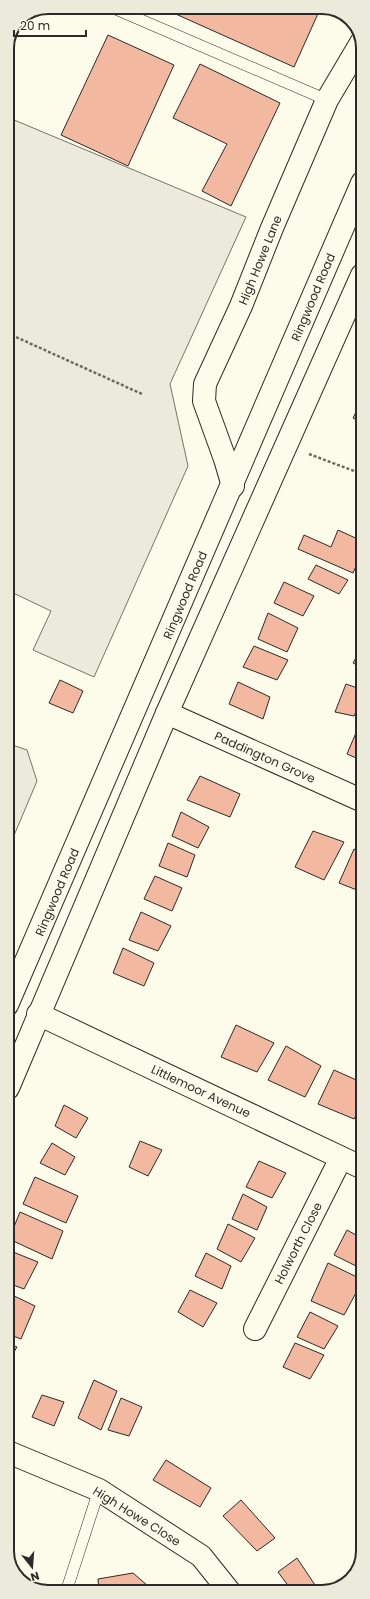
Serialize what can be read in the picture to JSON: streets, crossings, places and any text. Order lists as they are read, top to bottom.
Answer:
{
  "streets": {
    "main road": [
      "High Howe Lane",
      "Ringwood Road",
      "Paddington Grove",
      "Littlemoor Avenue",
      "Holworth Close",
      "High Howe Close"
    ]
  },
  "crossings": [
    ["High Howe Lane", "Ringwood Road"],
    ["Littlemoor Avenue", "Holworth Close"]
  ],
  "scale_bar": "20 m",
  "north": "bottom"
}
